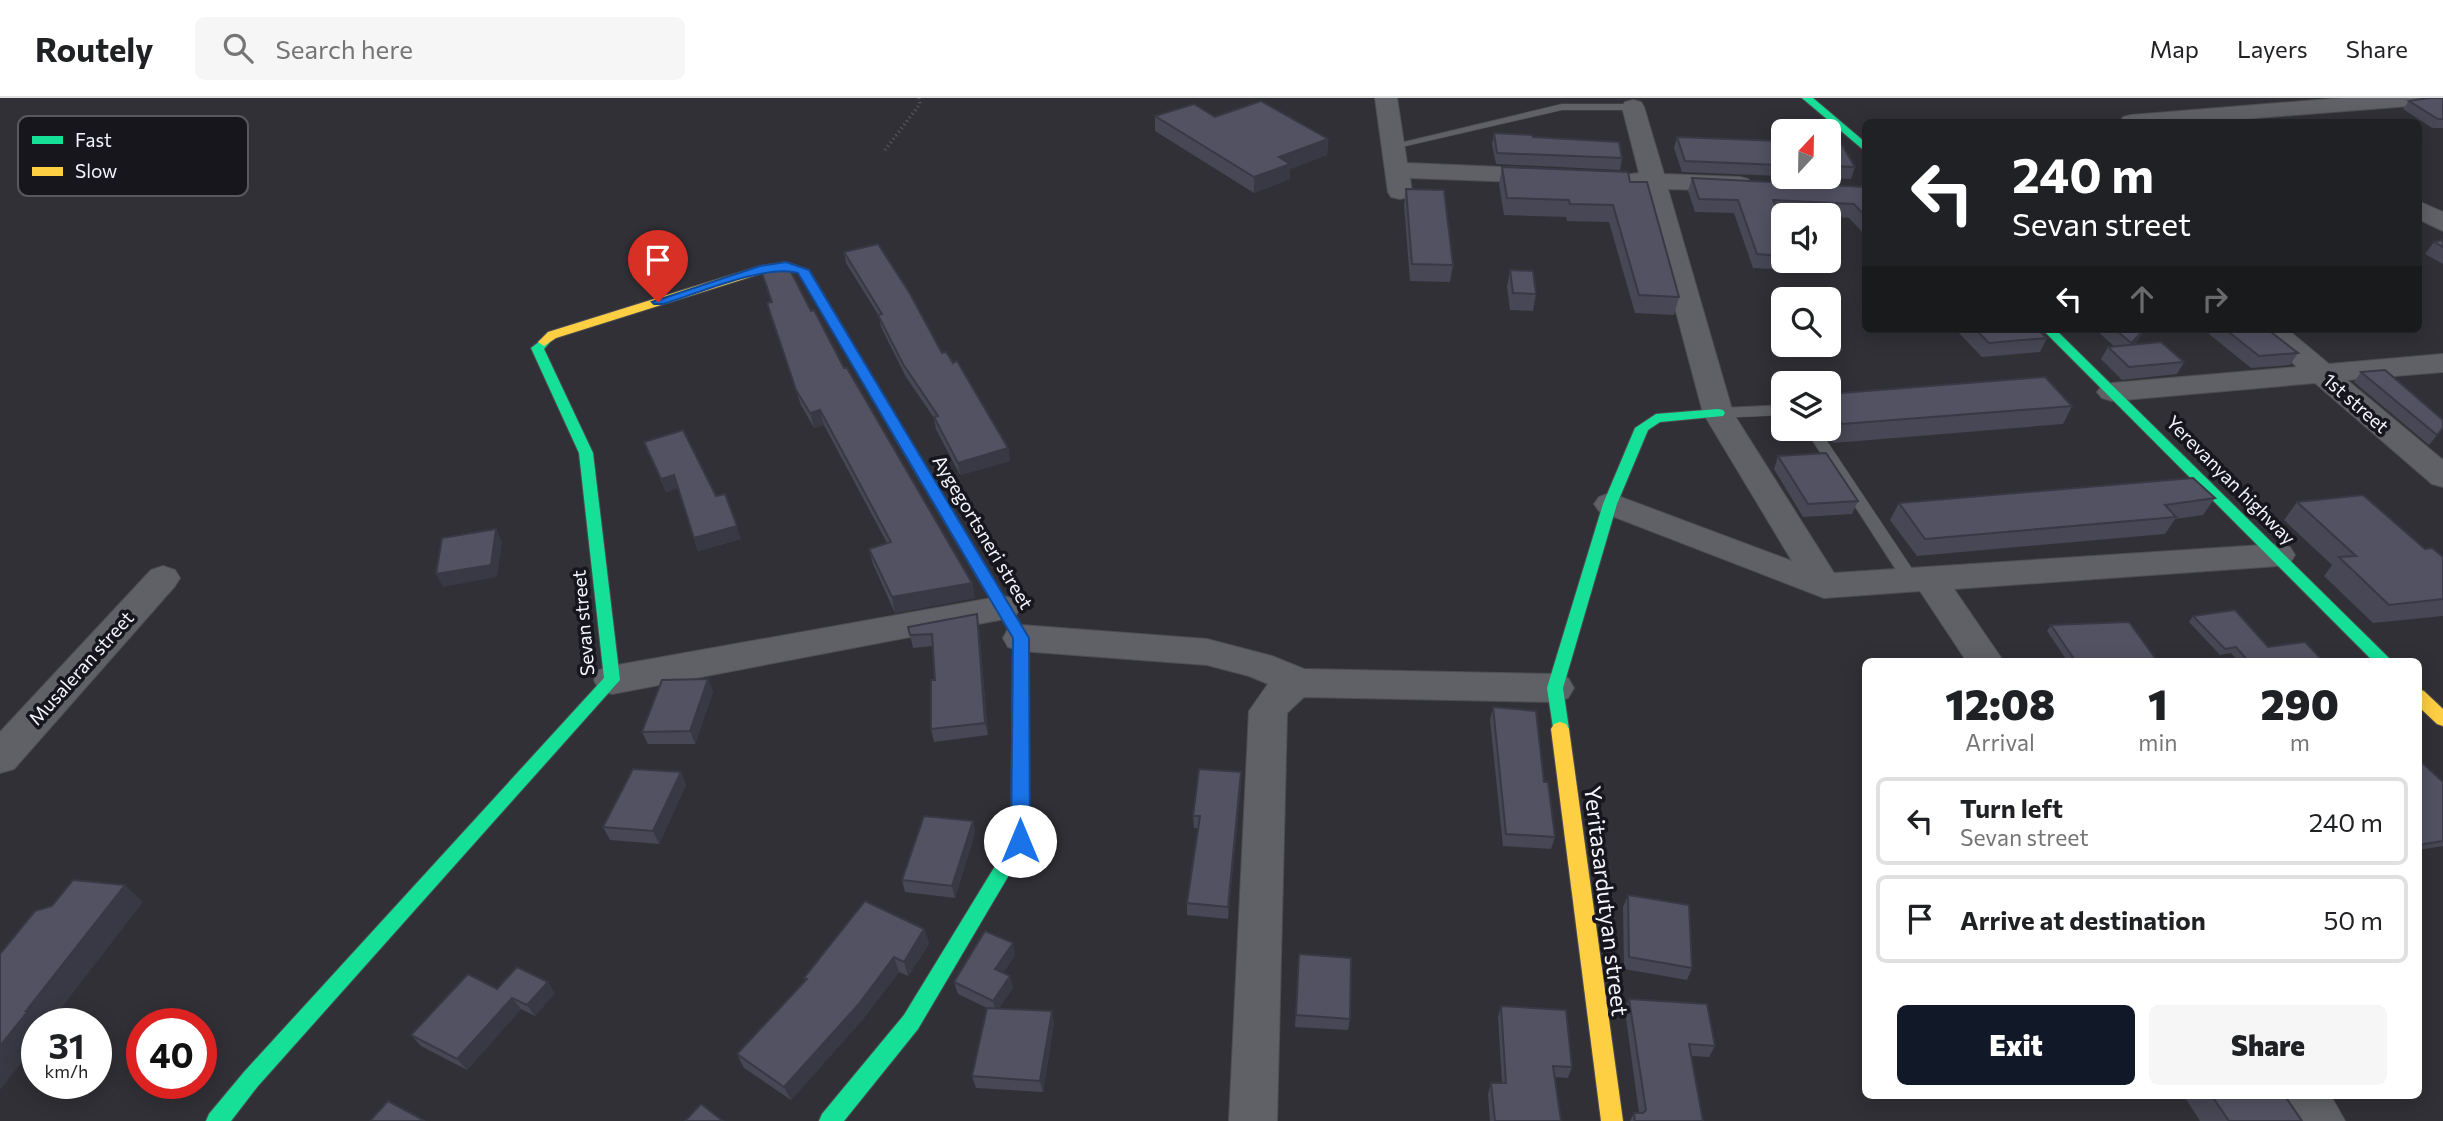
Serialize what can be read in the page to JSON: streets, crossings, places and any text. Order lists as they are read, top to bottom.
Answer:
{
  "streets": {
    "street": [
      "1st street",
      "Yerevanyan highway",
      "Aygegortsneri street",
      "Sevan street",
      "Musaleran street",
      "Yeritasardutyan street"
    ]
  },
  "crossings": [
    ["Aygegortsneri street", "Sevan street"]
  ],
  "legend": ["Fast", "Slow"],
  "north": "top",
  "page": {
    "header": "Routely",
    "search": "Search here",
    "nav": ["Map", "Layers", "Share"],
    "turn": ["240 m", "Sevan street"],
    "eta": [
      "12:08",
      "Arrival",
      "1",
      "min",
      "290",
      "m"
    ],
    "list": [
      {
        "name": "Turn left",
        "note": "Sevan street",
        "value": "240 m"
      },
      {
        "name": "Arrive at destination",
        "value": "50 m"
      }
    ],
    "buttons": ["Exit", "Share"],
    "speed": "31 km/h",
    "limit": "40"
  }
}
